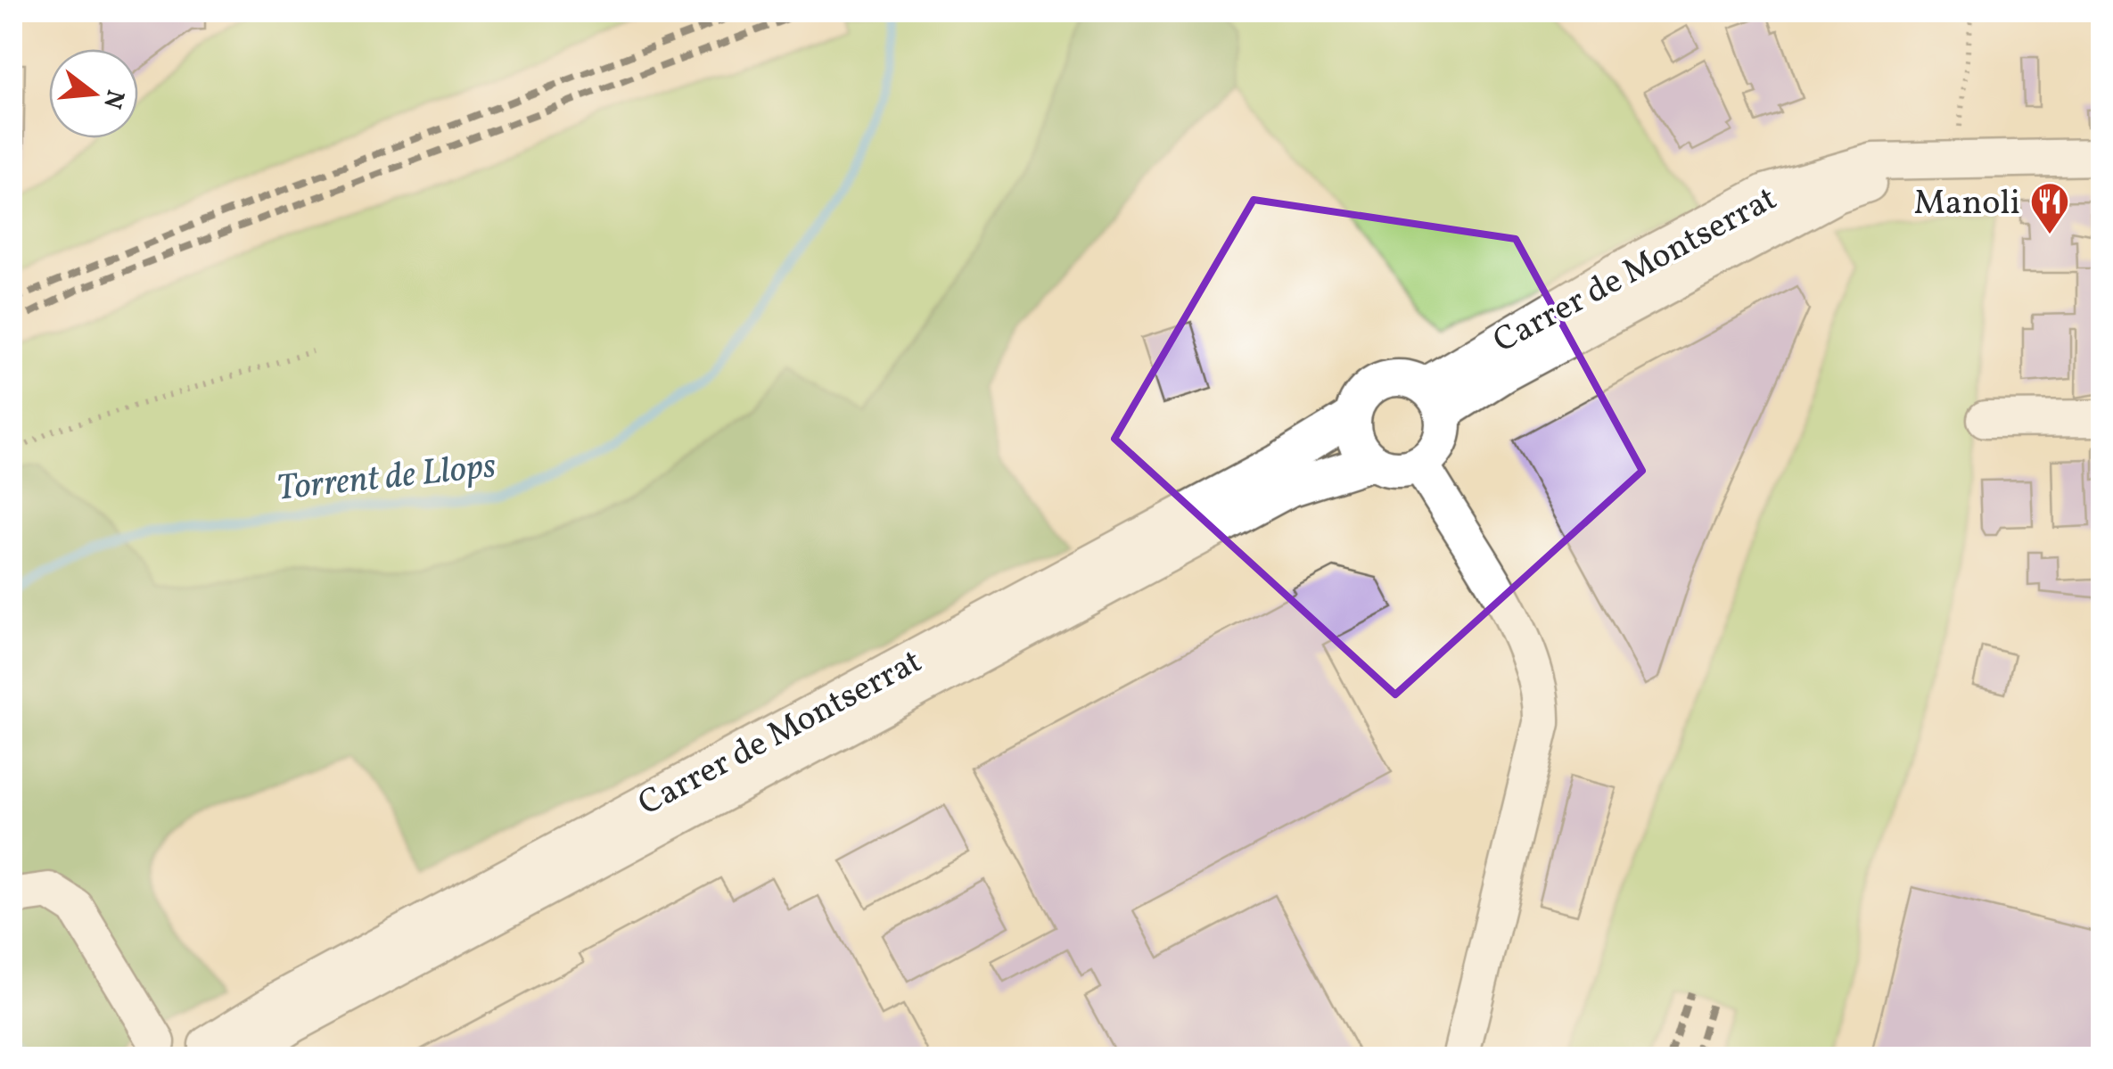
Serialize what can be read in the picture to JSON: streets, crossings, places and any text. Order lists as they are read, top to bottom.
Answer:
{
  "streets": {
    "street": ["Carrer de Montserrat"]
  },
  "water": ["Torrent de Llops"],
  "places": {
    "restaurant": ["Manoli"]
  },
  "north": "right"
}
